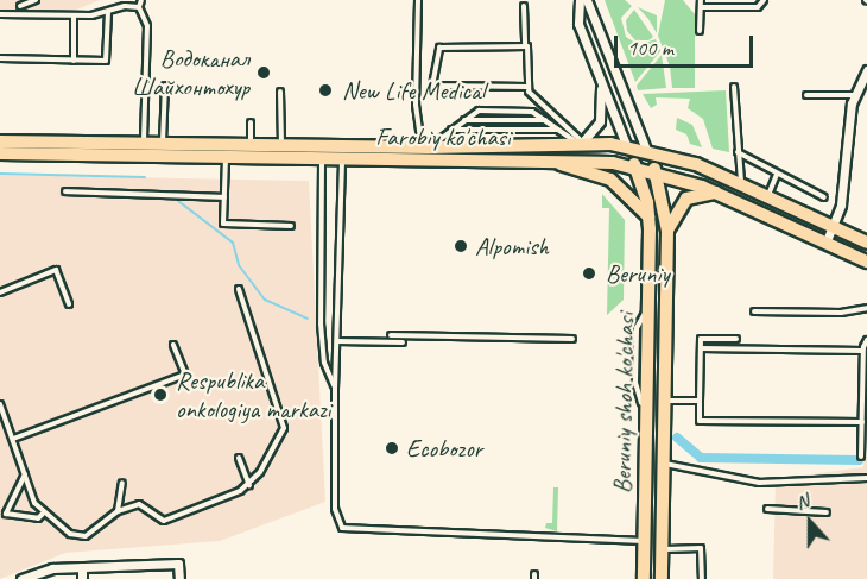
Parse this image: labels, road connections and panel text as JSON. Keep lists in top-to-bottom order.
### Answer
{
  "streets": {
    "main road": ["Farobiy ko'chasi", "Beruniy shoh ko'chasi"]
  },
  "crossings": [
    ["Farobiy ko'chasi", "Beruniy shoh ko'chasi"]
  ],
  "places": [
    "Водоканал Шайхонтохур",
    "New Life Medical",
    "Alpomish",
    "Beruniy",
    "Respublika onkologiya markazi",
    "Ecobozor"
  ],
  "scale_bar": "100 m",
  "north": "top"
}
